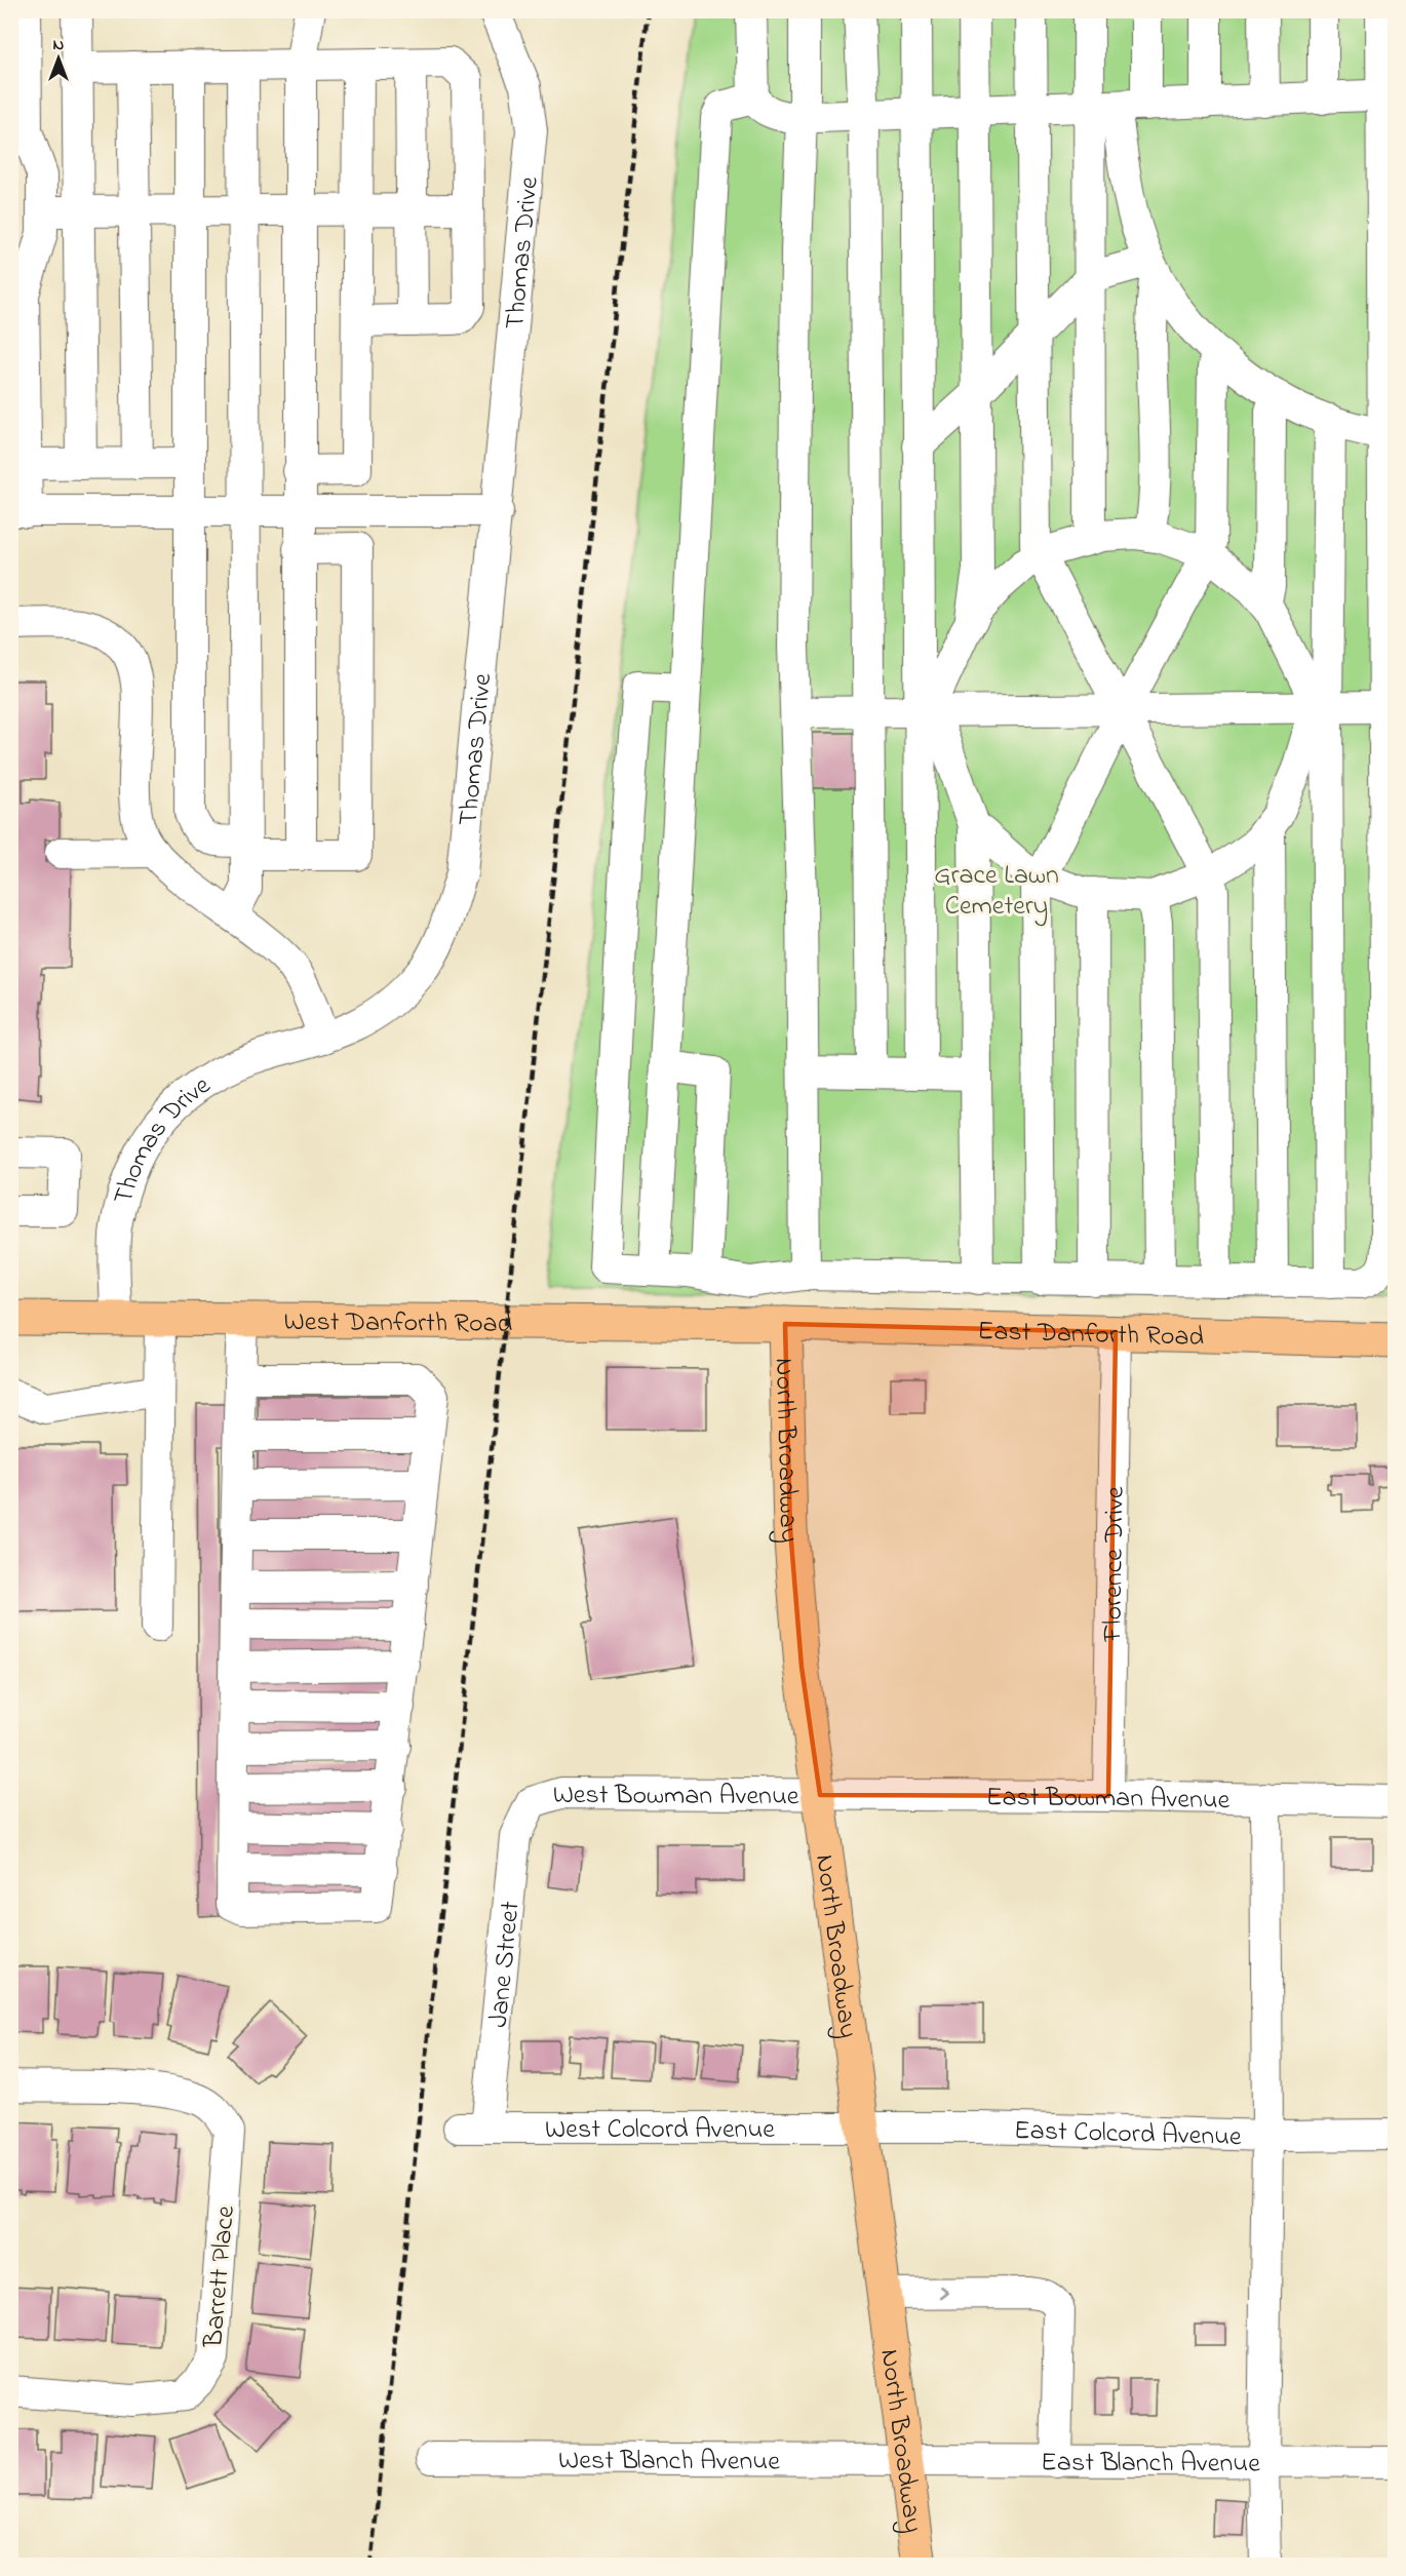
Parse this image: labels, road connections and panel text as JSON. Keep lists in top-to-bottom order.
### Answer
{
  "streets": {
    "main road": ["West Danforth Road", "East Danforth Road", "North Broadway"],
    "street": [
      "Thomas Drive",
      "Florence Drive",
      "East Bowman Avenue",
      "West Bowman Avenue",
      "Jane Street",
      "West Colcord Avenue",
      "East Colcord Avenue",
      "Barrett Place",
      "West Blanch Avenue",
      "East Blanch Avenue"
    ]
  },
  "crossings": [
    ["Thomas Drive", "West Danforth Road"],
    ["West Danforth Road", "East Danforth Road"],
    ["West Danforth Road", "North Broadway"],
    ["East Danforth Road", "North Broadway"],
    ["East Danforth Road", "Florence Drive"],
    ["North Broadway", "East Bowman Avenue"],
    ["North Broadway", "West Bowman Avenue"],
    ["North Broadway", "West Colcord Avenue"],
    ["North Broadway", "East Colcord Avenue"],
    ["North Broadway", "West Blanch Avenue"],
    ["North Broadway", "East Blanch Avenue"],
    ["Florence Drive", "East Bowman Avenue"],
    ["East Bowman Avenue", "West Bowman Avenue"],
    ["West Bowman Avenue", "Jane Street"],
    ["Jane Street", "West Colcord Avenue"],
    ["West Colcord Avenue", "East Colcord Avenue"],
    ["West Blanch Avenue", "East Blanch Avenue"]
  ],
  "parks": ["Grace Lawn Cemetery"],
  "north": "top"
}
